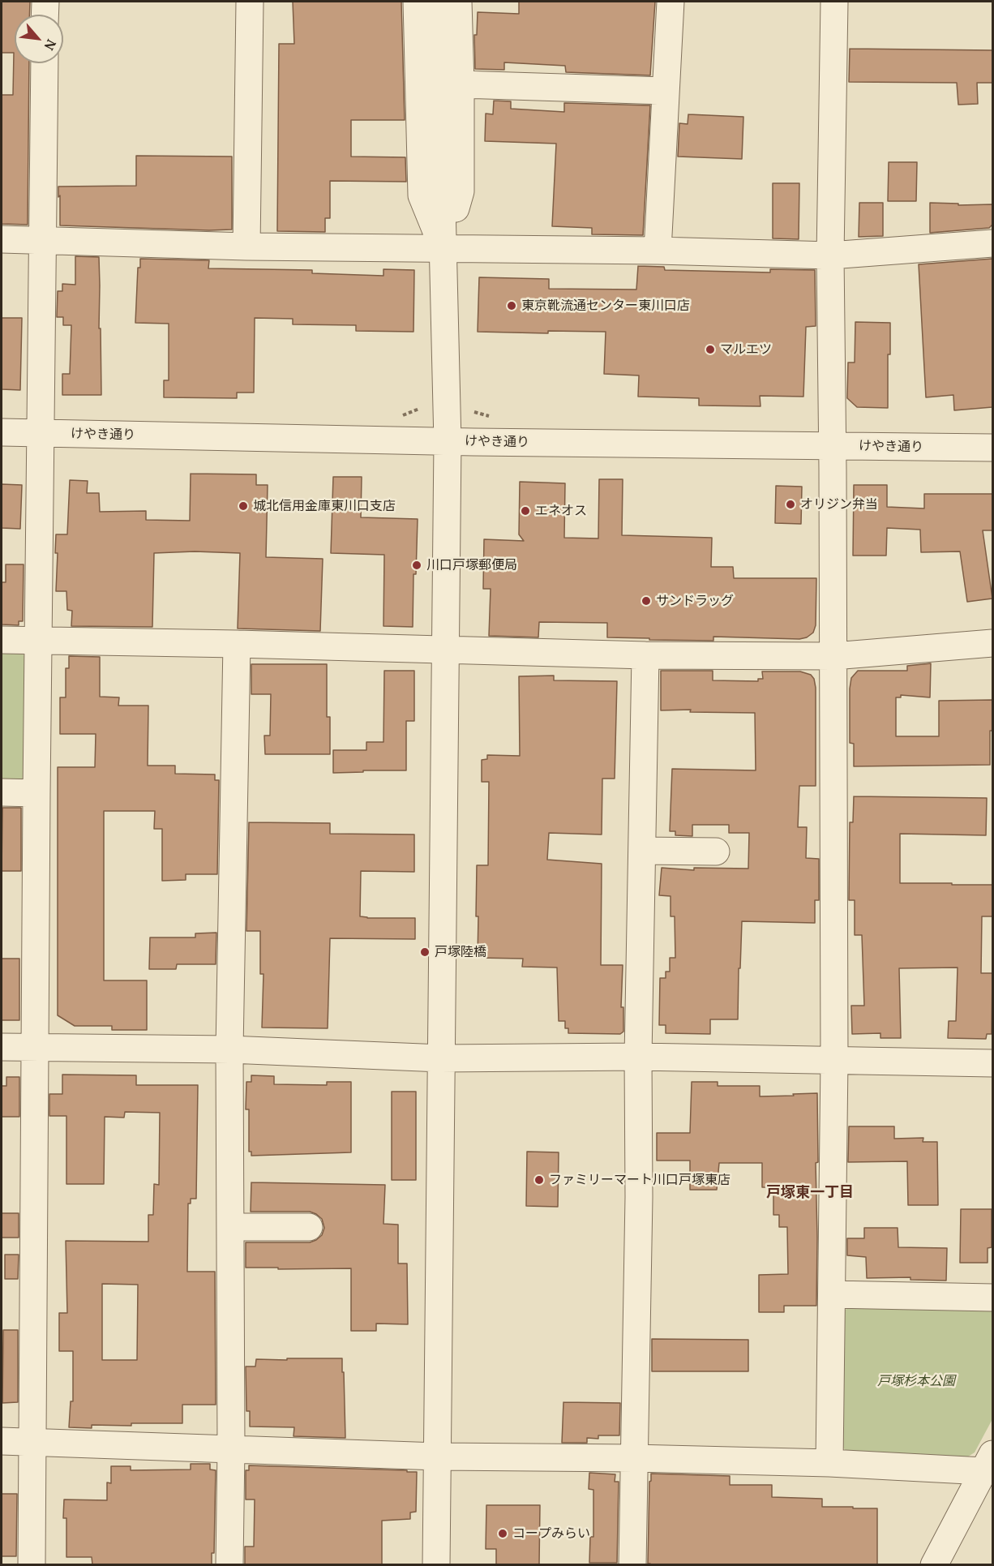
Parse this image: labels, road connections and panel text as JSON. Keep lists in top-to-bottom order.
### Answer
{
  "streets": {
    "street": ["けやき通り"]
  },
  "districts": ["戸塚東一丁目"],
  "parks": ["戸塚杉本公園"],
  "places": [
    "東京靴流通センター東川口店",
    "マルエツ",
    "オリジン弁当",
    "城北信用金庫東川口支店",
    "エネオス",
    "川口戸塚郵便局",
    "サンドラッグ",
    "戸塚陸橋",
    "ファミリーマート川口戸塚東店",
    "コープみらい"
  ],
  "north": "bottom right"
}
